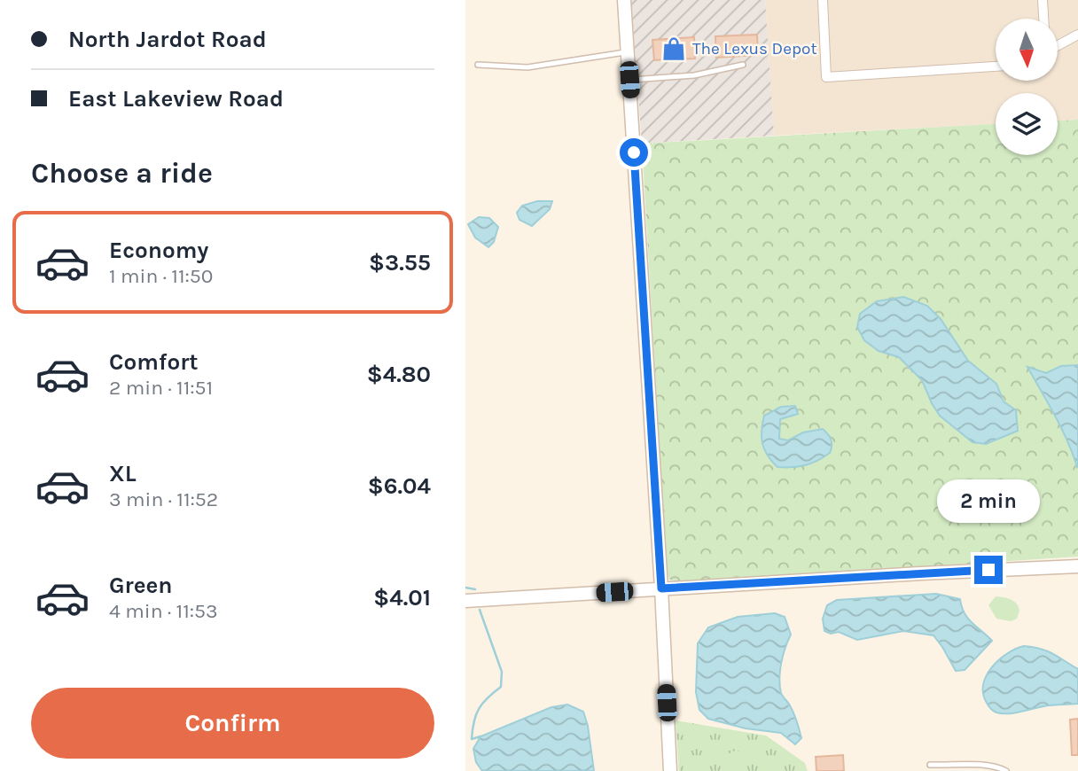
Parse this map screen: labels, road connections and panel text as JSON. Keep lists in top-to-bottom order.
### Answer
{
  "places": {
    "shop": ["The Lexus Depot"]
  },
  "north": "bottom",
  "page": {
    "banner": ["North Jardot Road", "East Lakeview Road"],
    "heading": "Choose a ride",
    "list": [
      {
        "name": "Economy",
        "note": "1 min · 11:50",
        "value": "$3.55"
      },
      {
        "name": "Comfort",
        "note": "2 min · 11:51",
        "value": "$4.80"
      },
      {
        "name": "XL",
        "note": "3 min · 11:52",
        "value": "$6.04"
      },
      {
        "name": "Green",
        "note": "4 min · 11:53",
        "value": "$4.01"
      }
    ],
    "bubble": "2 min",
    "buttons": "Confirm"
  }
}
